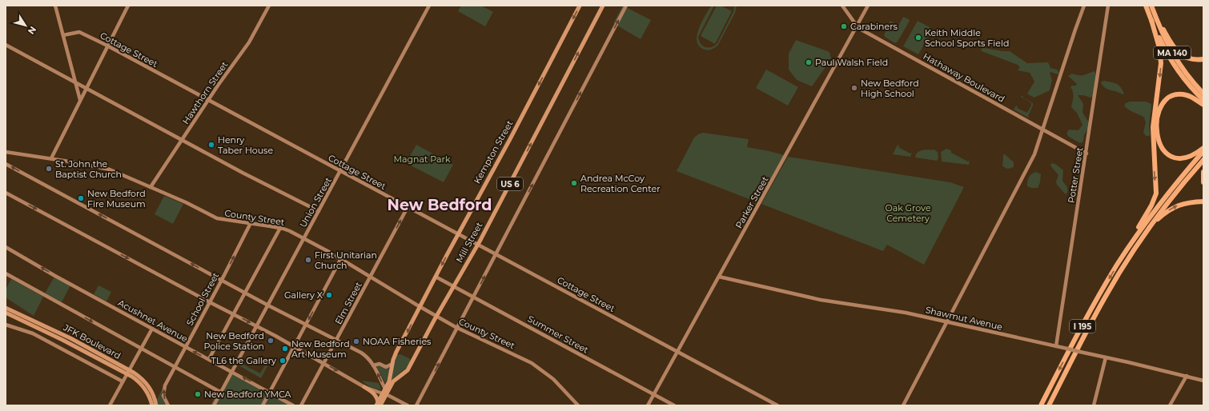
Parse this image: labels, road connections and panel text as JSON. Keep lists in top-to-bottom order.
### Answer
{
  "streets": {
    "highway": ["MA 140", "I 195"],
    "main road": [
      "Cottage Street",
      "Hathaway Boulevard",
      "Hawthorn Street",
      "Kempton Street",
      "Potter Street",
      "US 6",
      "Union Street",
      "Parker Street",
      "County Street",
      "Mill Street",
      "School Street",
      "Elm Street",
      "Shawmut Avenue",
      "Acushnet Avenue",
      "Summer Street",
      "JFK Boulevard"
    ]
  },
  "crossings": [
    ["Cottage Street", "Hawthorn Street"],
    ["Cottage Street", "Kempton Street"],
    ["Cottage Street", "Union Street"],
    ["Cottage Street", "Parker Street"],
    ["Cottage Street", "Mill Street"],
    ["Cottage Street", "Elm Street"],
    ["Hathaway Boulevard", "Potter Street"],
    ["Hathaway Boulevard", "Parker Street"],
    ["Hawthorn Street", "County Street"],
    ["Kempton Street", "US 6"],
    ["Kempton Street", "County Street"],
    ["Kempton Street", "Mill Street"],
    ["Kempton Street", "Summer Street"],
    ["Potter Street", "Shawmut Avenue"],
    ["US 6", "Mill Street"],
    ["Union Street", "County Street"],
    ["Union Street", "Acushnet Avenue"],
    ["Parker Street", "Shawmut Avenue"],
    ["Parker Street", "Summer Street"],
    ["County Street", "Mill Street"],
    ["County Street", "School Street"],
    ["County Street", "Elm Street"],
    ["Mill Street", "Summer Street"],
    ["School Street", "Acushnet Avenue"]
  ],
  "one_way": ["Kempton Street"],
  "districts": ["New Bedford"],
  "parks": ["Magnat Park", "Oak Grove Cemetery"],
  "places": [
    "Carabiners",
    "Keith Middle School Sports Field",
    "Paul Walsh Field",
    "New Bedford High School",
    "Henry Taber House",
    "St. John the Baptist Church",
    "Andrea McCoy Recreation Center",
    "New Bedford Fire Museum",
    "First Unitarian Church",
    "Gallery X",
    "New Bedford Police Station",
    "NOAA Fisheries",
    "New Bedford Art Museum",
    "TL6 the Gallery",
    "New Bedford YMCA"
  ],
  "north": "bottom right"
}
